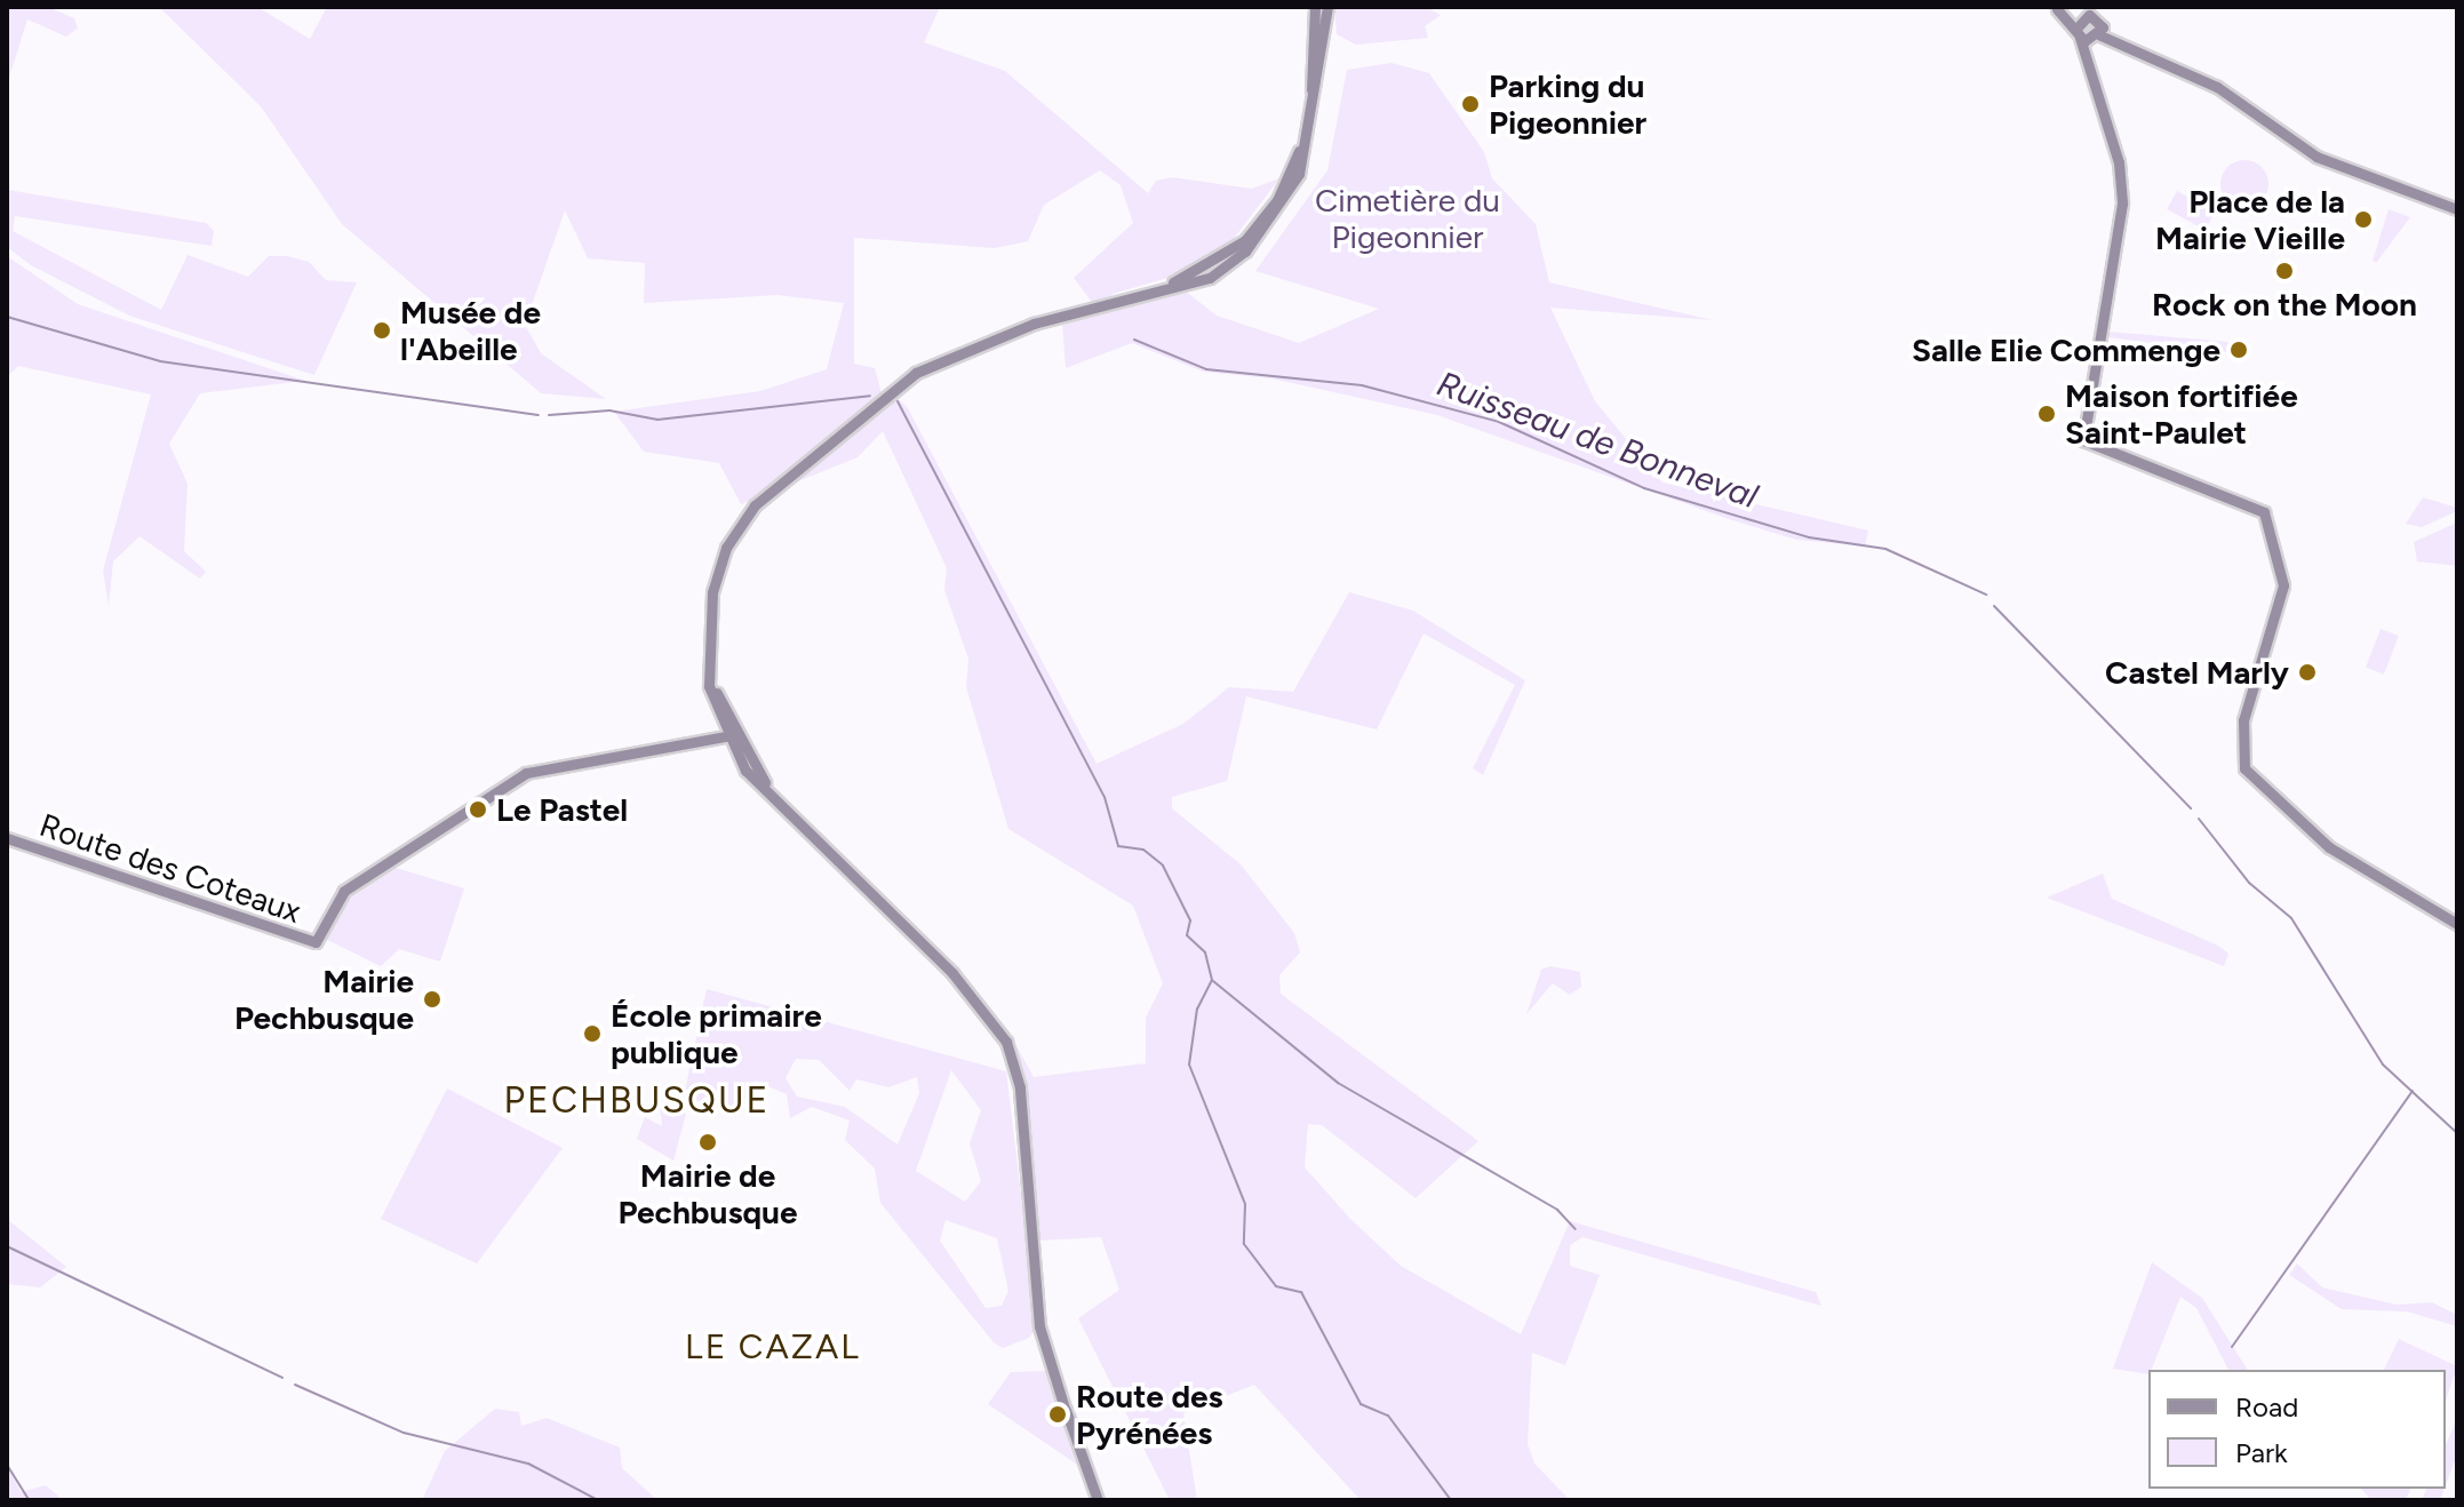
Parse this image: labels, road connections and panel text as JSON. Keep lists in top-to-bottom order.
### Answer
{
  "streets": {
    "street": ["Route des Coteaux"]
  },
  "districts": ["PECHBUSQUE", "LE CAZAL"],
  "water": ["Ruisseau de Bonneval"],
  "parks": ["Cimetière du Pigeonnier"],
  "places": [
    "Parking du Pigeonnier",
    "Place de la Mairie Vieille",
    "Rock on the Moon",
    "Musée de l'Abeille",
    "Salle Elie Commenge",
    "Maison fortifiée Saint-Paulet",
    "Castel Marly",
    "Le Pastel",
    "Mairie Pechbusque",
    "École primaire publique",
    "Mairie de Pechbusque",
    "Route des Pyrénées"
  ],
  "legend": ["Road", "Park"]
}
